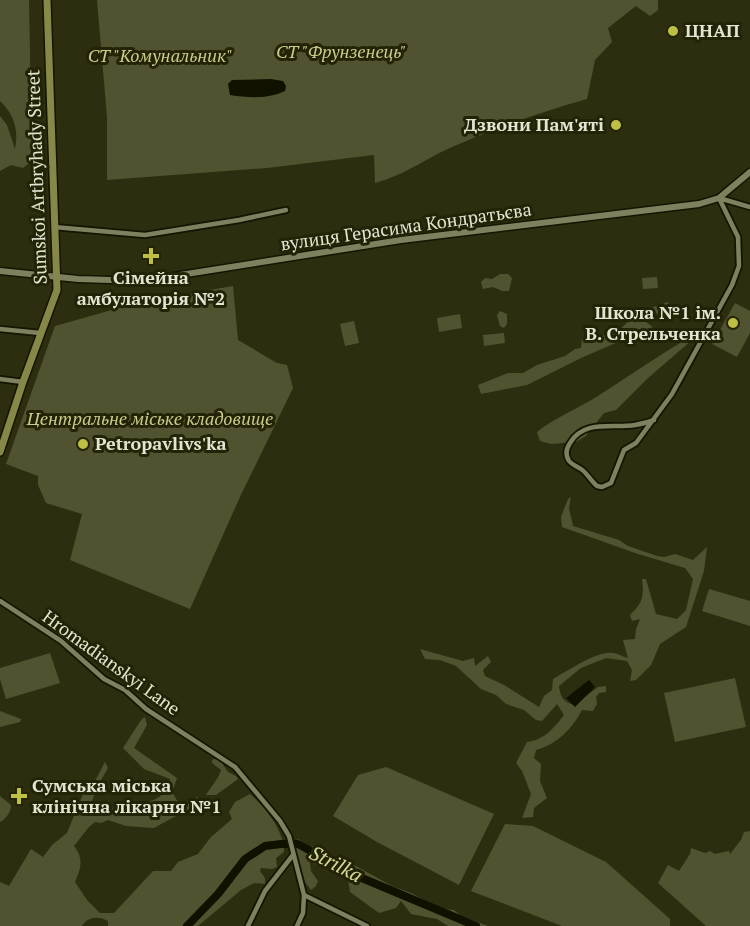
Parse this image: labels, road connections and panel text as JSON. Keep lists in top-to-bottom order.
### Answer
{
  "streets": {
    "main road": ["Sumskoi Artbryhady Street", "вулиця Герасима Кондратьєва"],
    "street": ["Hromadianskyi Lane"]
  },
  "crossings": [
    ["Sumskoi Artbryhady Street", "вулиця Герасима Кондратьєва"]
  ],
  "water": ["Strilka"],
  "parks": ["СТ \"Фрунзенець\"", "СТ \"Комунальник\"", "Центральне міське кладовище"],
  "places": {
    "other": [
      "ЦНАП",
      "Дзвони Пам'яті",
      "Школа №1 ім. В. Стрельченка",
      "Petropavlivs'ka"
    ],
    "health": ["Сімейна амбулаторія №2", "Сумська міська клінічна лікарня №1"]
  }
}
